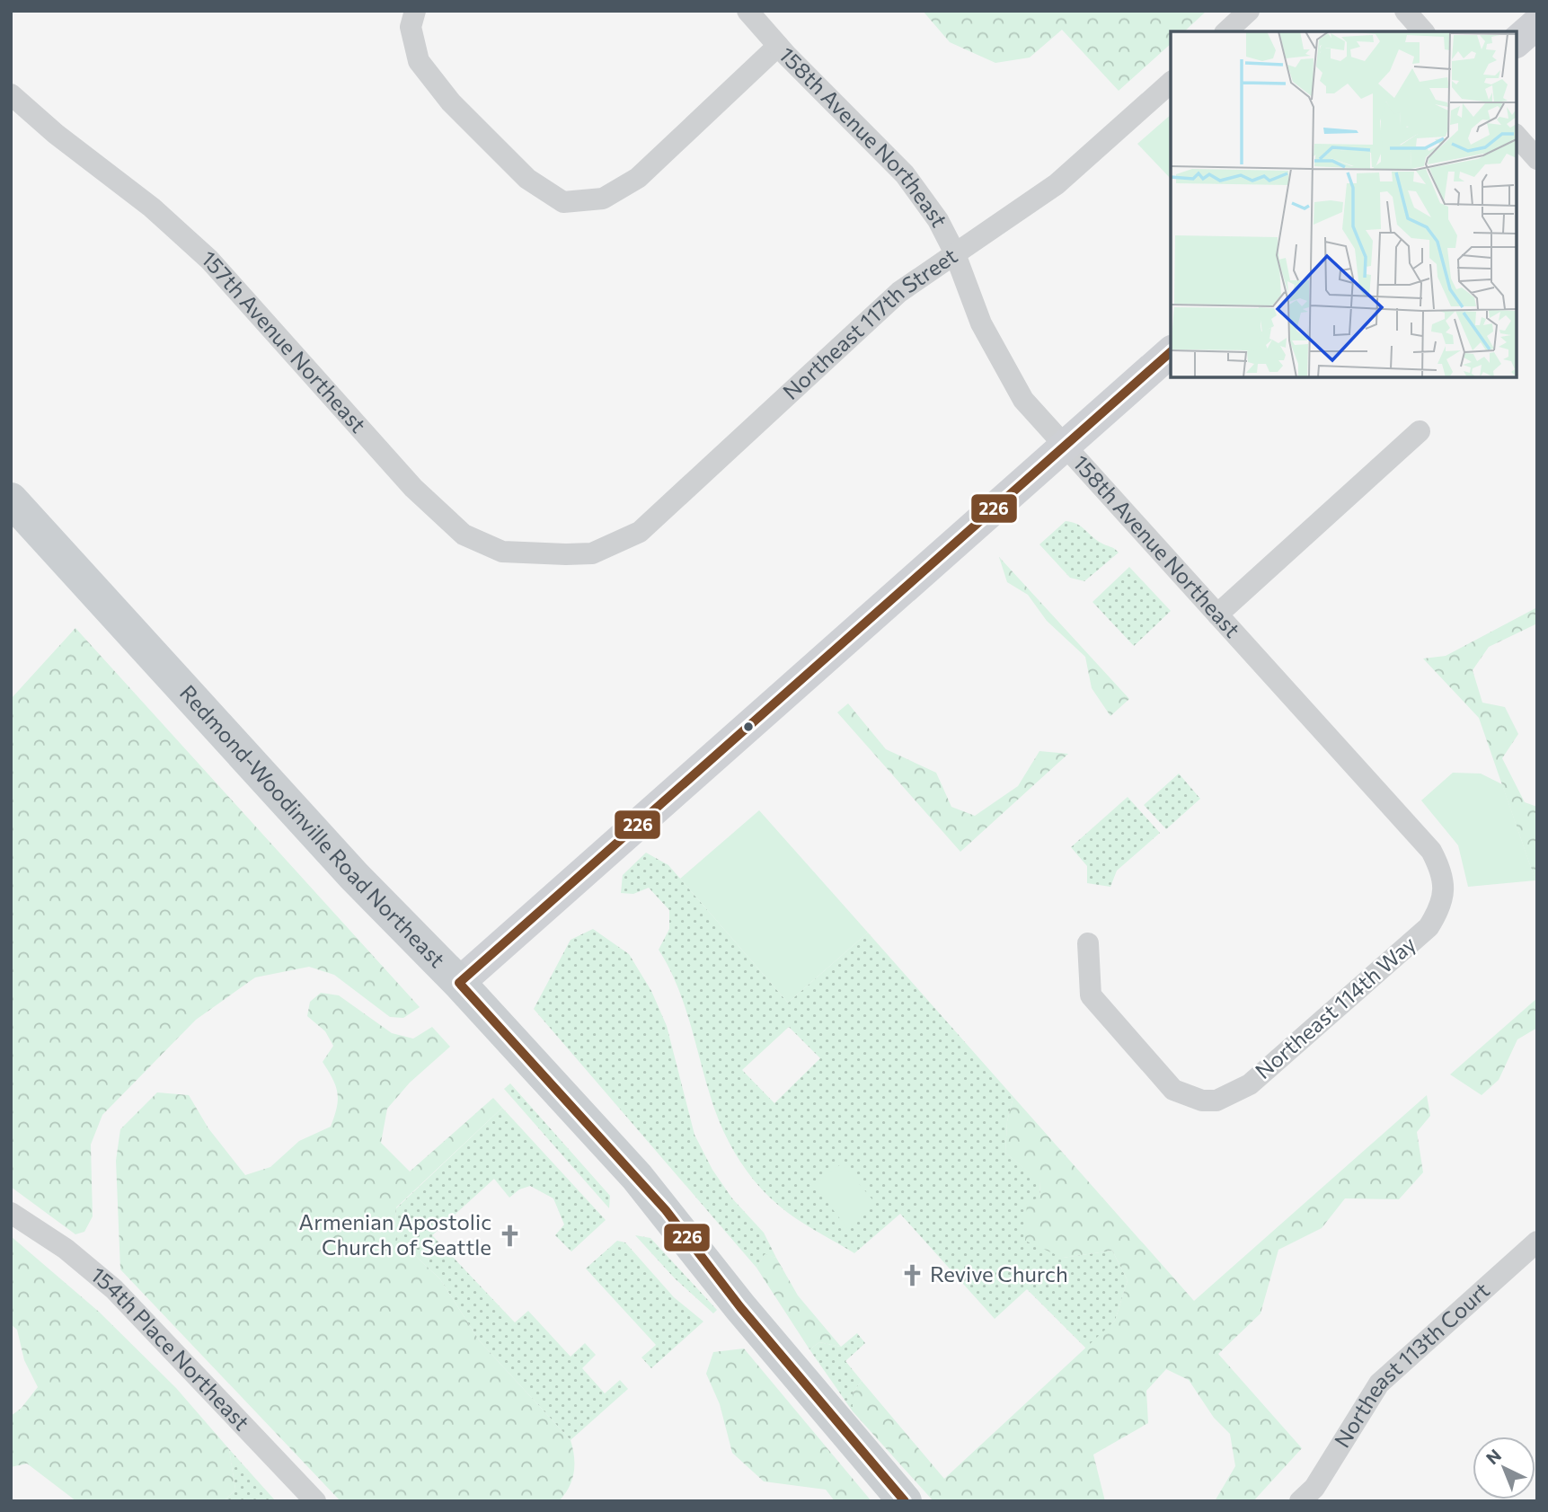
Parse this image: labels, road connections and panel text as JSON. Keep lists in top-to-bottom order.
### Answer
{
  "streets": {
    "main road": ["Redmond-Woodinville Road Northeast"],
    "street": [
      "158th Avenue Northeast",
      "Northeast 117th Street",
      "157th Avenue Northeast",
      "Northeast 114th Way",
      "154th Place Northeast",
      "Northeast 113th Court"
    ]
  },
  "crossings": [
    ["158th Avenue Northeast", "Northeast 117th Street"],
    ["158th Avenue Northeast", "Northeast 114th Way"],
    ["Northeast 117th Street", "157th Avenue Northeast"]
  ],
  "places": {
    "church": ["Armenian Apostolic Church of Seattle", "Revive Church"]
  },
  "lines": ["transit line 226"],
  "north": "top left"
}
